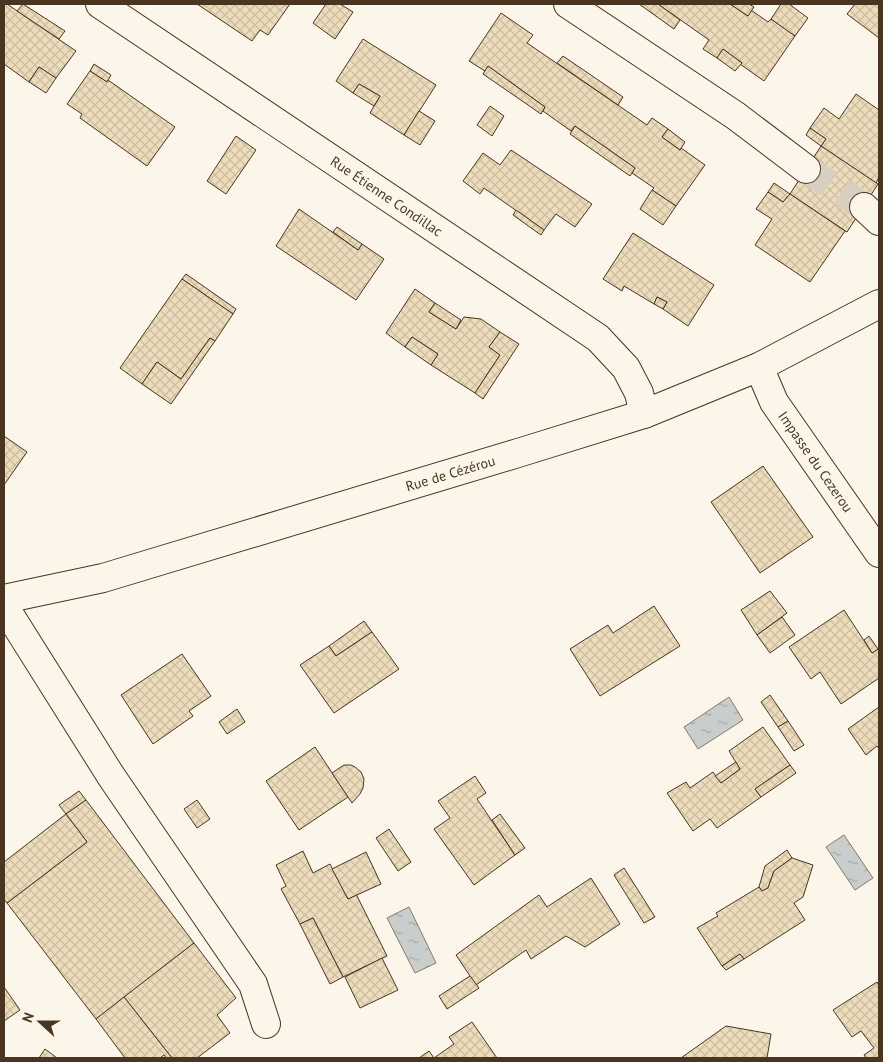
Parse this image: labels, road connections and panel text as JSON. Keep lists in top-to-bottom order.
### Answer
{
  "streets": {
    "street": ["Rue Étienne Condillac", "Impasse du Cezerou", "Rue de Cézérou"]
  },
  "crossings": [
    ["Rue Étienne Condillac", "Rue de Cézérou"],
    ["Impasse du Cezerou", "Rue de Cézérou"]
  ],
  "north": "left"
}
